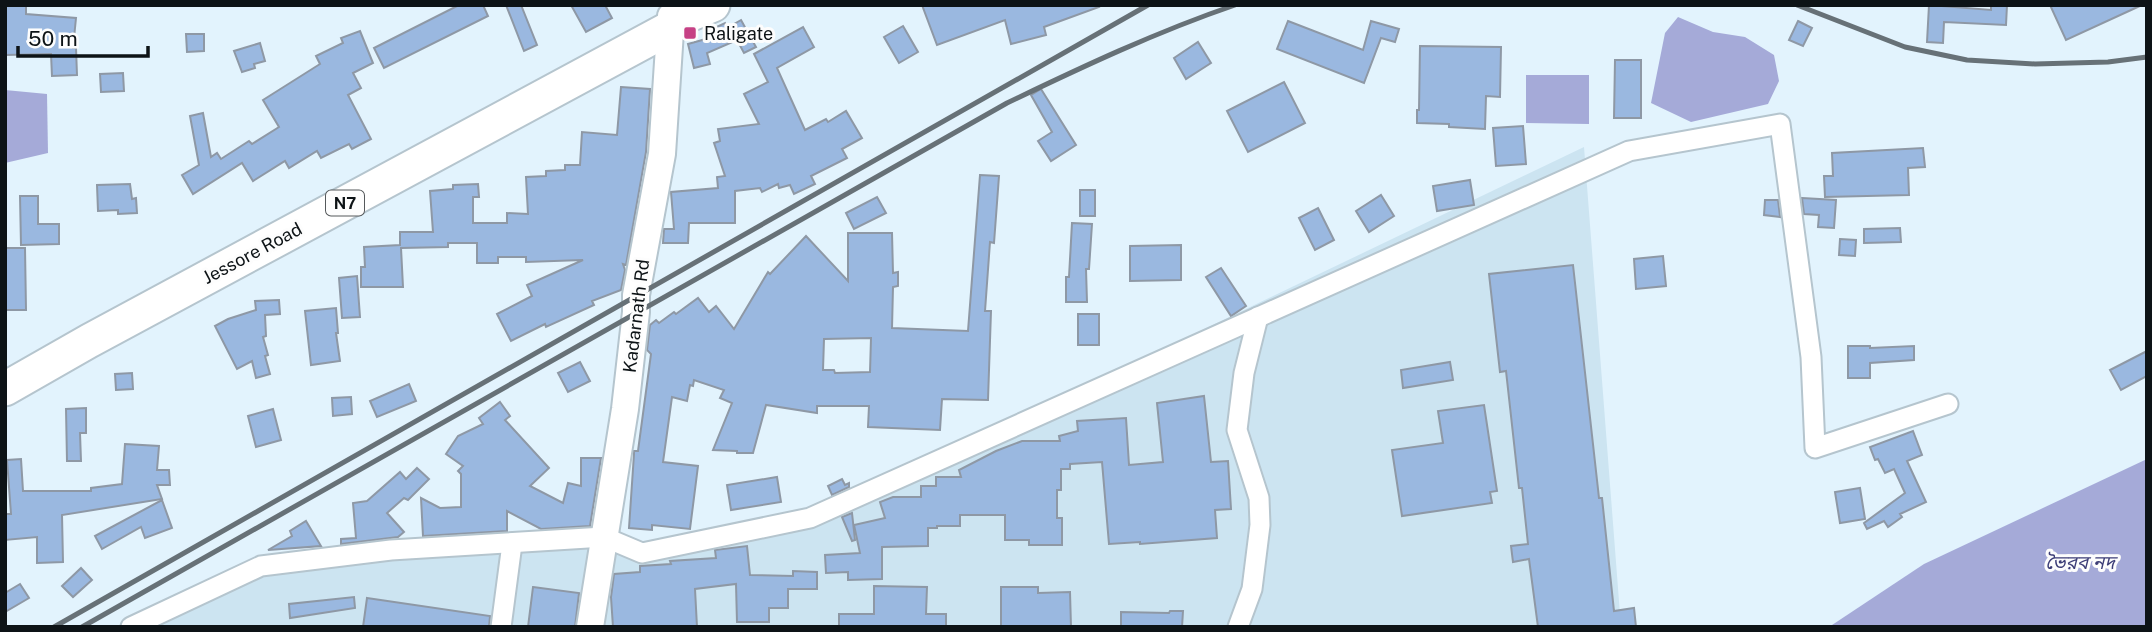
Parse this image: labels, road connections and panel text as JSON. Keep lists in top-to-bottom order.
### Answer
{
  "streets": {
    "highway": ["N7", "Jessore Road"],
    "main road": ["Kadarnath Rd"]
  },
  "crossings": [
    ["Jessore Road", "Kadarnath Rd"]
  ],
  "water": ["ভৈরব নদ"],
  "places": {
    "transit": ["Raligate"]
  },
  "scale_bar": "50 m"
}
